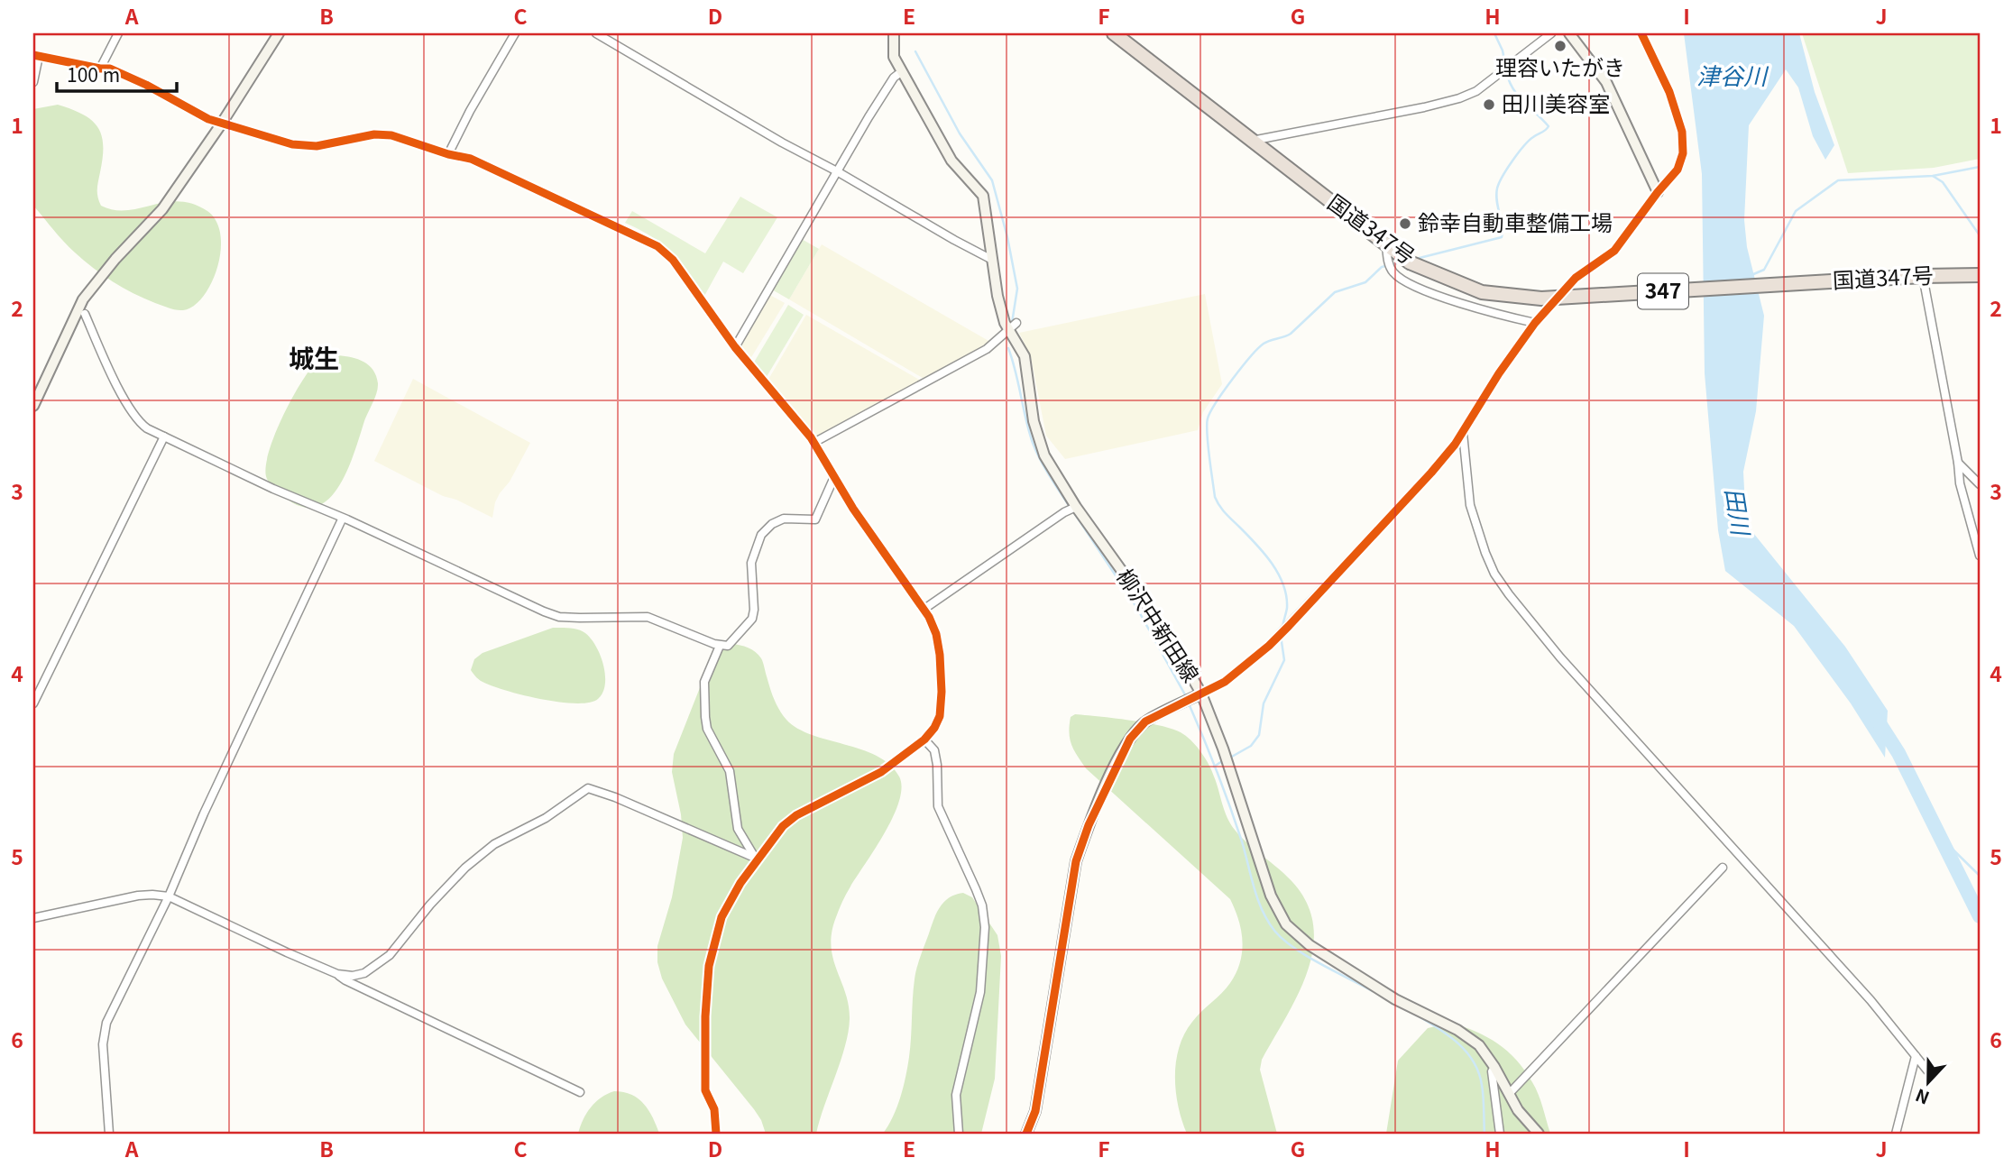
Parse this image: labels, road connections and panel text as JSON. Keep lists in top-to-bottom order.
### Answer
{
  "streets": {
    "highway": ["国道347号", "347"],
    "main road": ["柳沢中新田線"]
  },
  "districts": ["城生"],
  "water": ["津谷川", "田川"],
  "places": ["理容いたがき", "田川美容室", "鈴幸自動車整備工場"],
  "scale_bar": "100 m",
  "north": "bottom",
  "grid": {
    "columns": [
      "A",
      "B",
      "C",
      "D",
      "E",
      "F",
      "G",
      "H",
      "I",
      "J"
    ],
    "rows": [
      "1",
      "2",
      "3",
      "4",
      "5",
      "6"
    ]
  }
}
